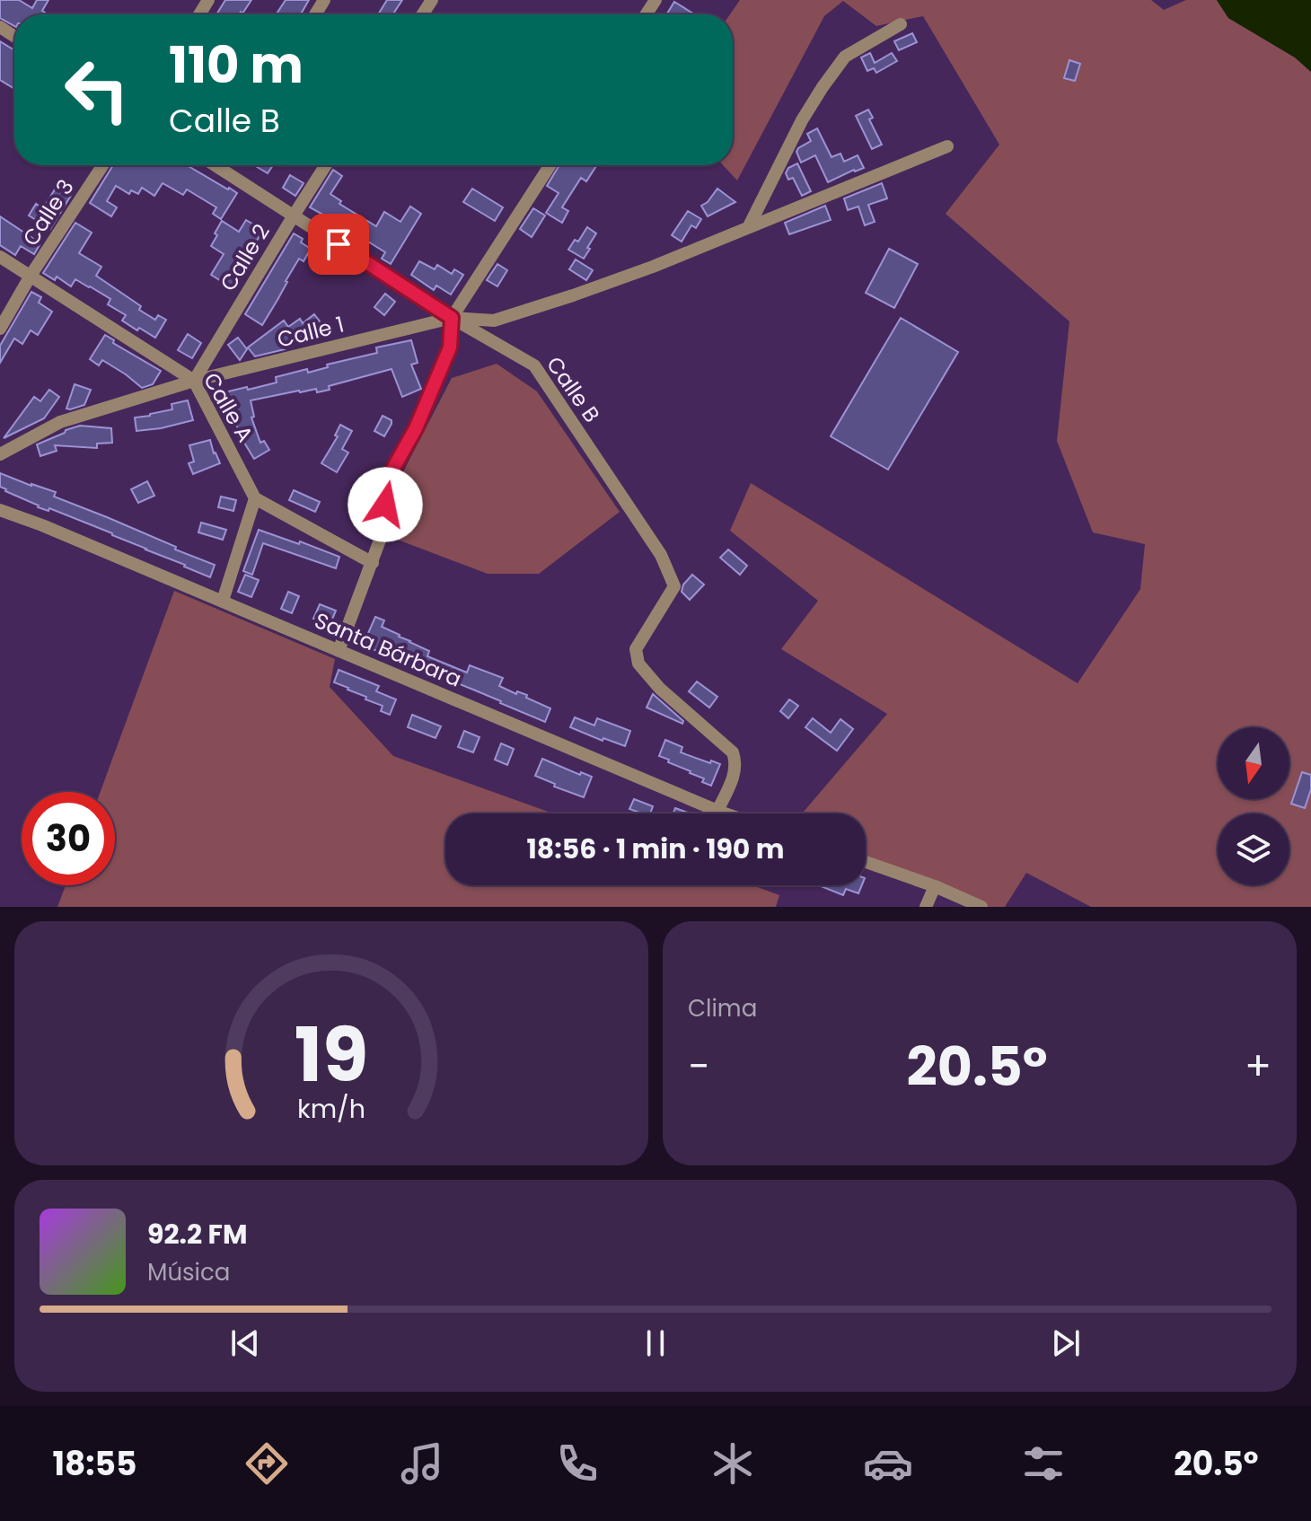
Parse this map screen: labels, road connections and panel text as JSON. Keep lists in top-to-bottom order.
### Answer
{
  "streets": {
    "street": [
      "Calle 3",
      "Calle 2",
      "Calle 1",
      "Calle B",
      "Calle A",
      "Santa Bárbara"
    ]
  },
  "crossings": [
    ["Calle 3", "Calle A"],
    ["Calle 2", "Calle 1"],
    ["Calle 2", "Calle B"],
    ["Calle 2", "Calle A"],
    ["Calle 1", "Calle B"],
    ["Calle 1", "Calle A"],
    ["Calle B", "Santa Bárbara"]
  ],
  "north": "bottom",
  "page": {
    "turn": ["110 m", "Calle B"],
    "limit": "30",
    "trip": "18:56 · 1 min · 190 m",
    "tile": "Clima",
    "heat": ["−", "20.5°", "+"],
    "song": ["92.2 FM", "Música"],
    "tabs": ["18:55", "20.5°"],
    "gauge": ["19", "km/h"]
  }
}
